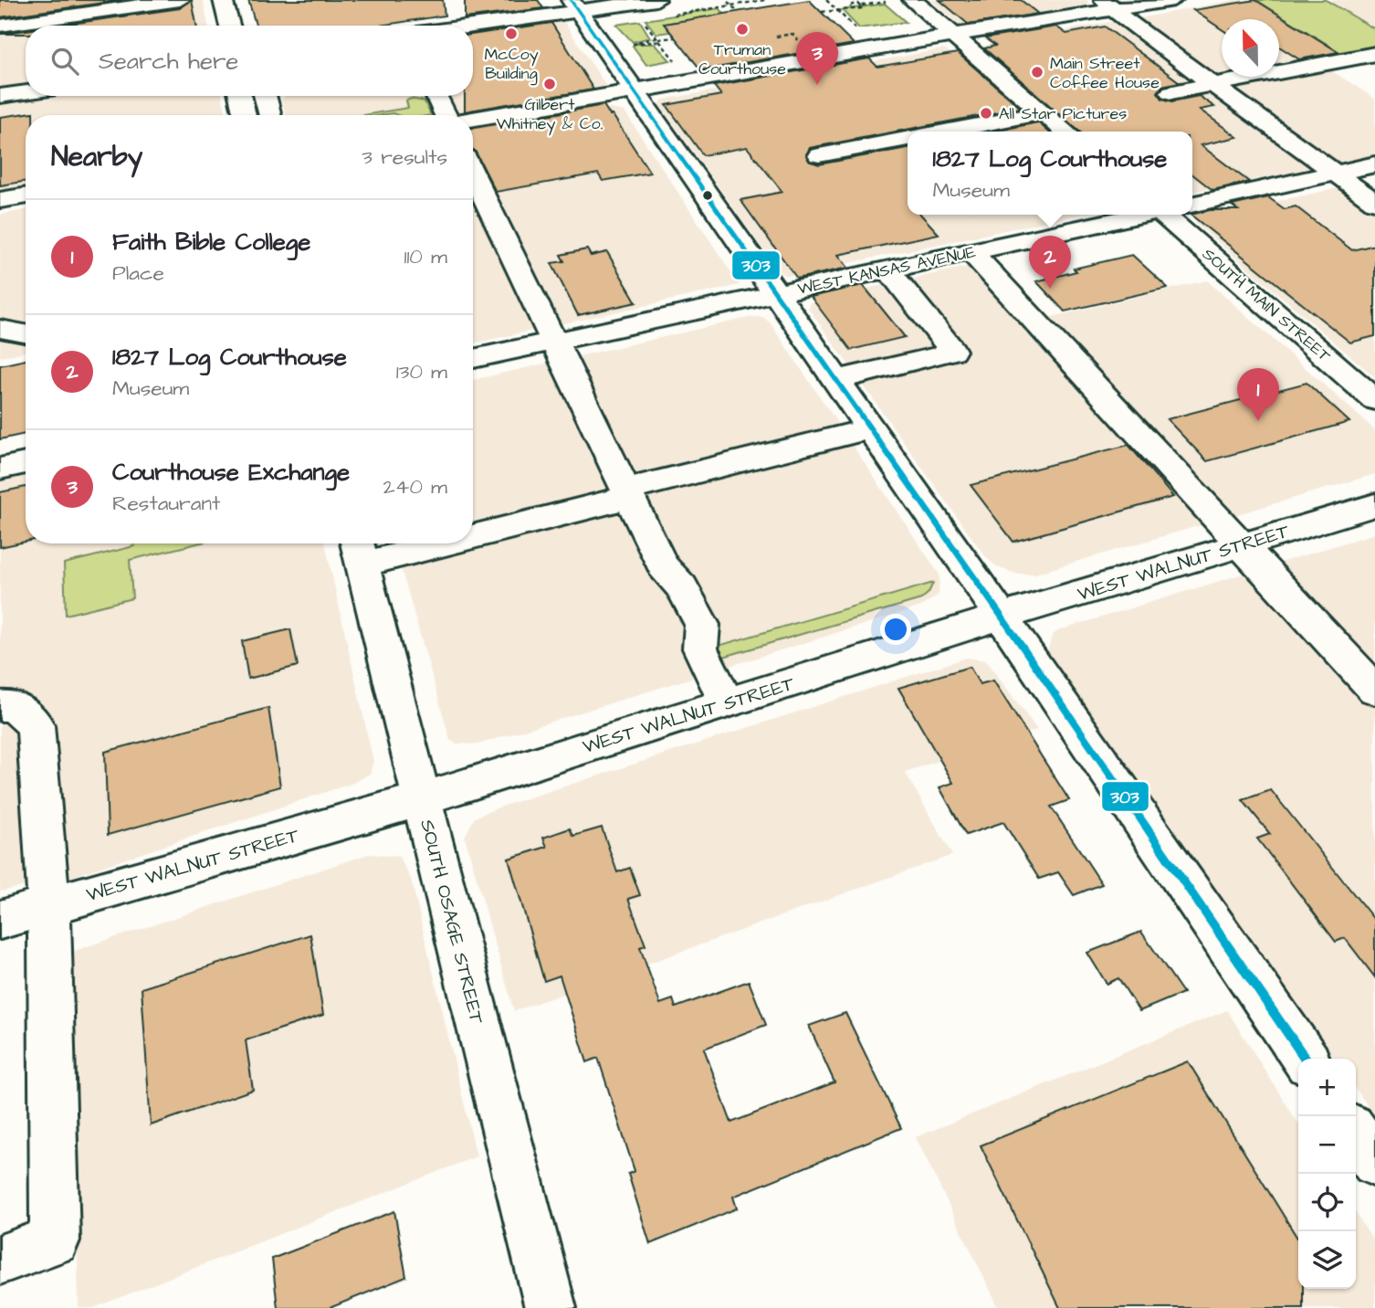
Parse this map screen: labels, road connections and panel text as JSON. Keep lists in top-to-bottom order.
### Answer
{
  "streets": {
    "street": [
      "WEST KANSAS AVENUE",
      "SOUTH MAIN STREET",
      "WEST WALNUT STREET",
      "SOUTH OSAGE STREET"
    ]
  },
  "crossings": [
    ["WEST WALNUT STREET", "SOUTH OSAGE STREET"]
  ],
  "places": [
    "Truman Courthouse",
    "McCoy Building",
    "Main Street Coffee House",
    "Gilbert Whitney & Co.",
    "All Star Pictures"
  ],
  "lines": ["transit line 303"],
  "north": "top",
  "page": {
    "search": "Search here",
    "pins": ["3", "2", "1"],
    "heading": ["Nearby", "3 results"],
    "popup": ["1827 Log Courthouse", "Museum"],
    "list": [
      {
        "mark": "1",
        "name": "Faith Bible College",
        "note": "Place",
        "value": "110 m"
      },
      {
        "mark": "2",
        "name": "1827 Log Courthouse",
        "note": "Museum",
        "value": "130 m"
      },
      {
        "mark": "3",
        "name": "Courthouse Exchange",
        "note": "Restaurant",
        "value": "240 m"
      }
    ],
    "map_buttons": ["+", "−"]
  }
}
